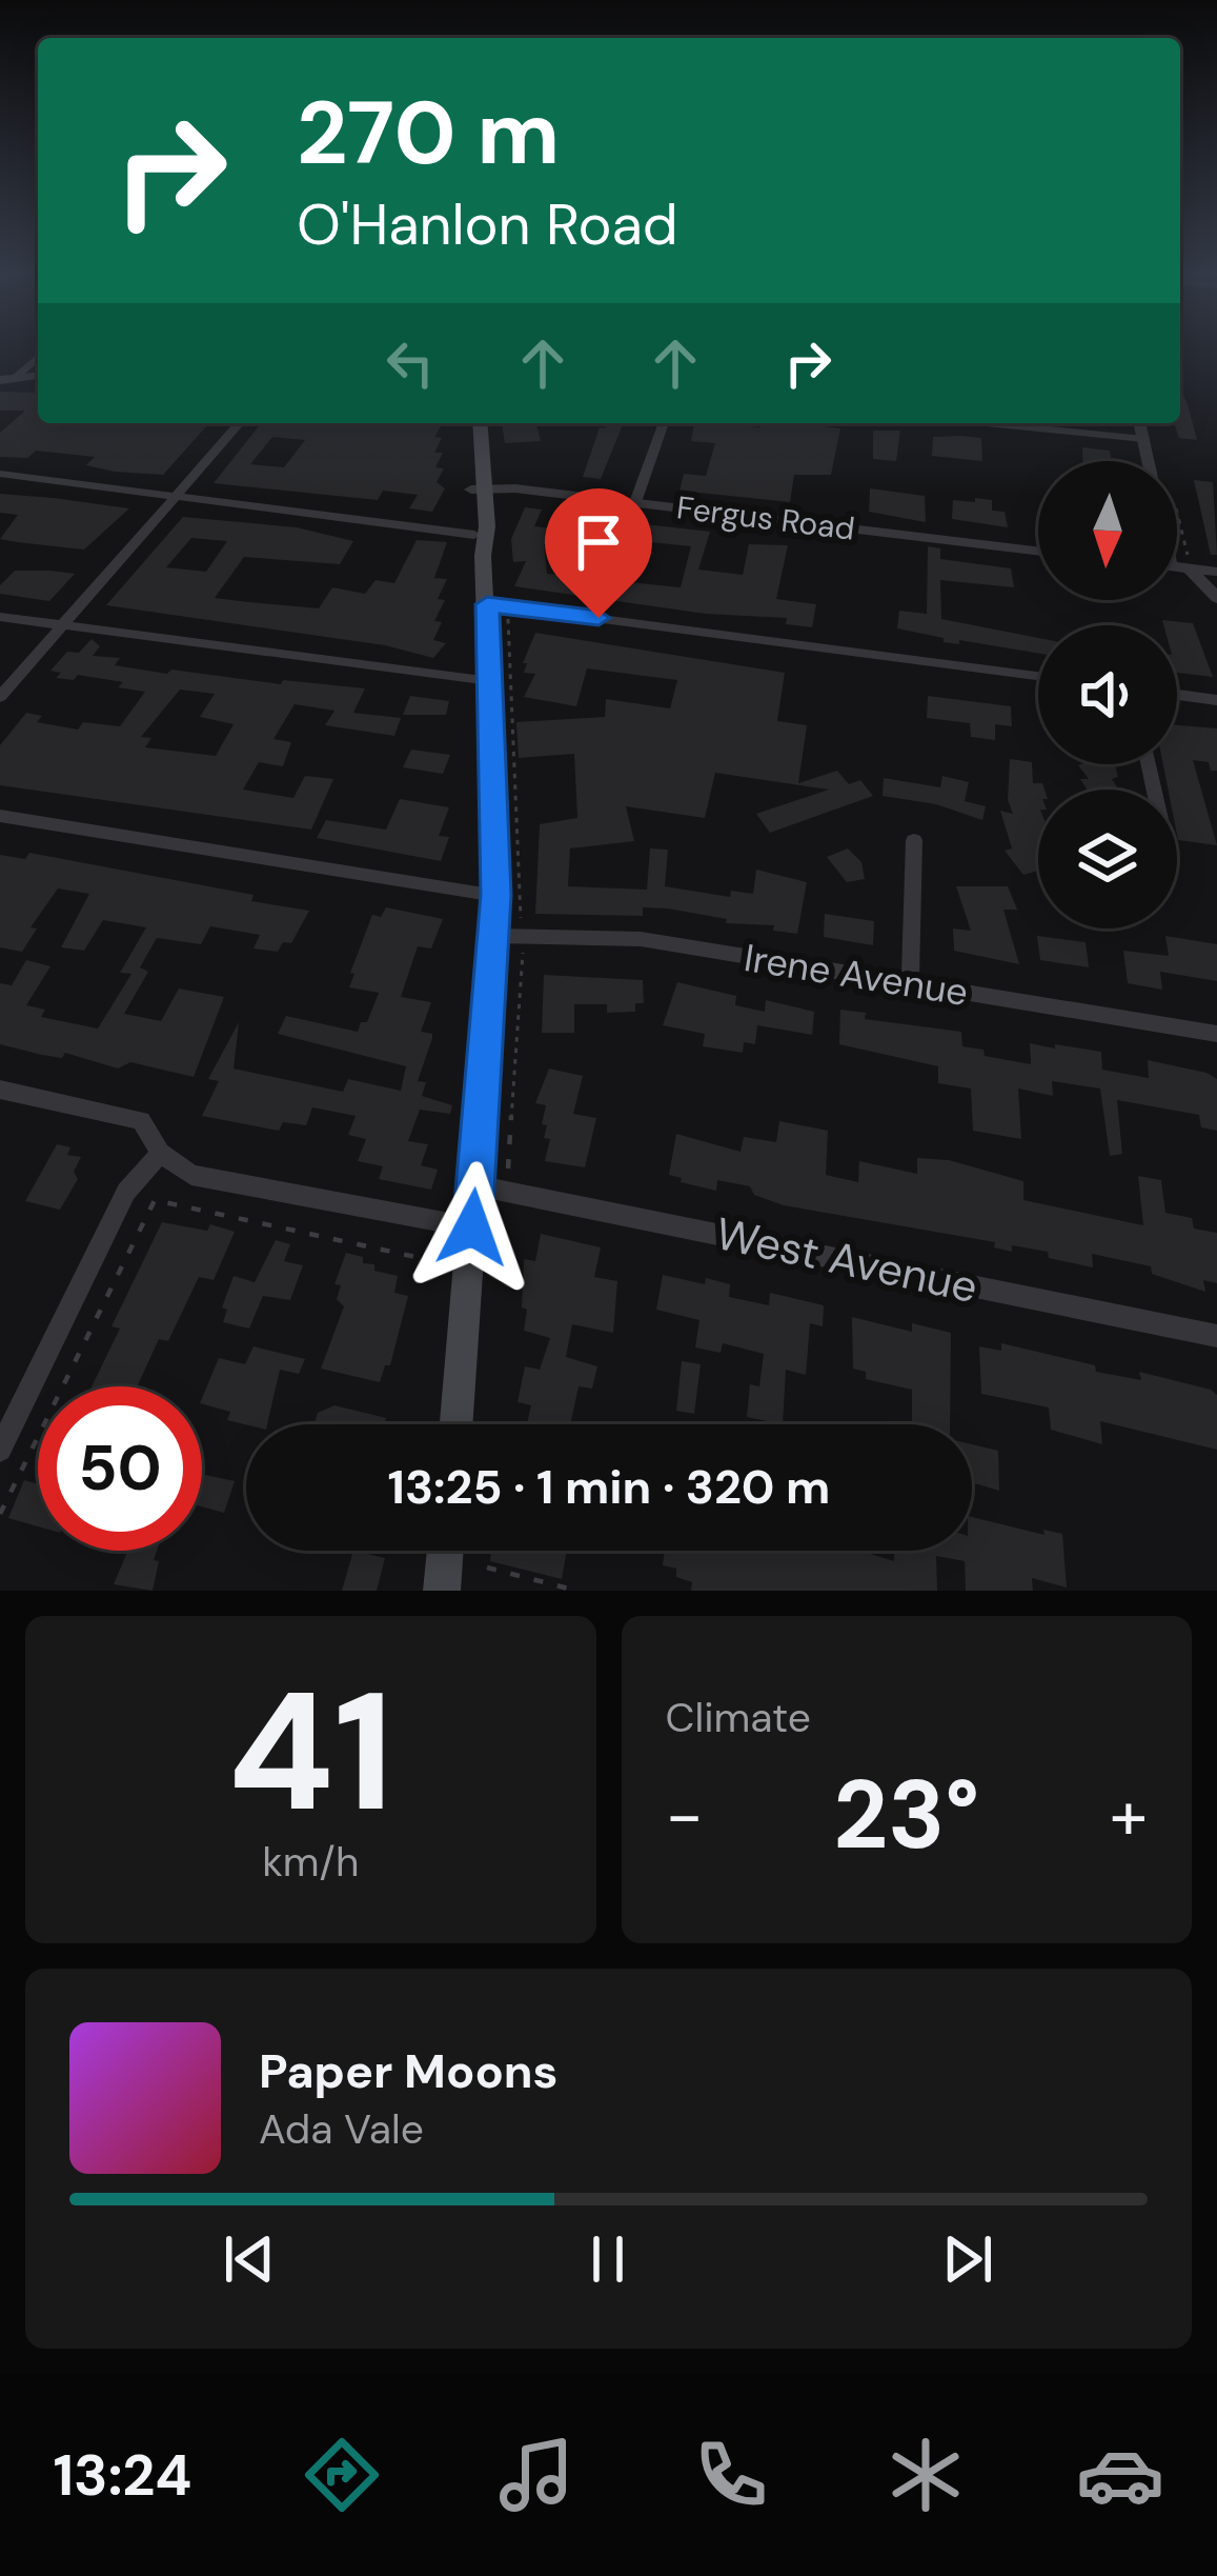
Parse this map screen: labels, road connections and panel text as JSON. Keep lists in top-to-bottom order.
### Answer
{
  "streets": {
    "street": ["Fergus Road", "Irene Avenue", "West Avenue"]
  },
  "north": "bottom",
  "page": {
    "turn": ["270 m", "O'Hanlon Road"],
    "limit": "50",
    "trip": "13:25 · 1 min · 320 m",
    "tile": [
      ["41", "km/h"],
      "Climate"
    ],
    "heat": ["−", "23°", "+"],
    "song": ["Paper Moons", "Ada Vale"],
    "tabs": "13:24"
  }
}
